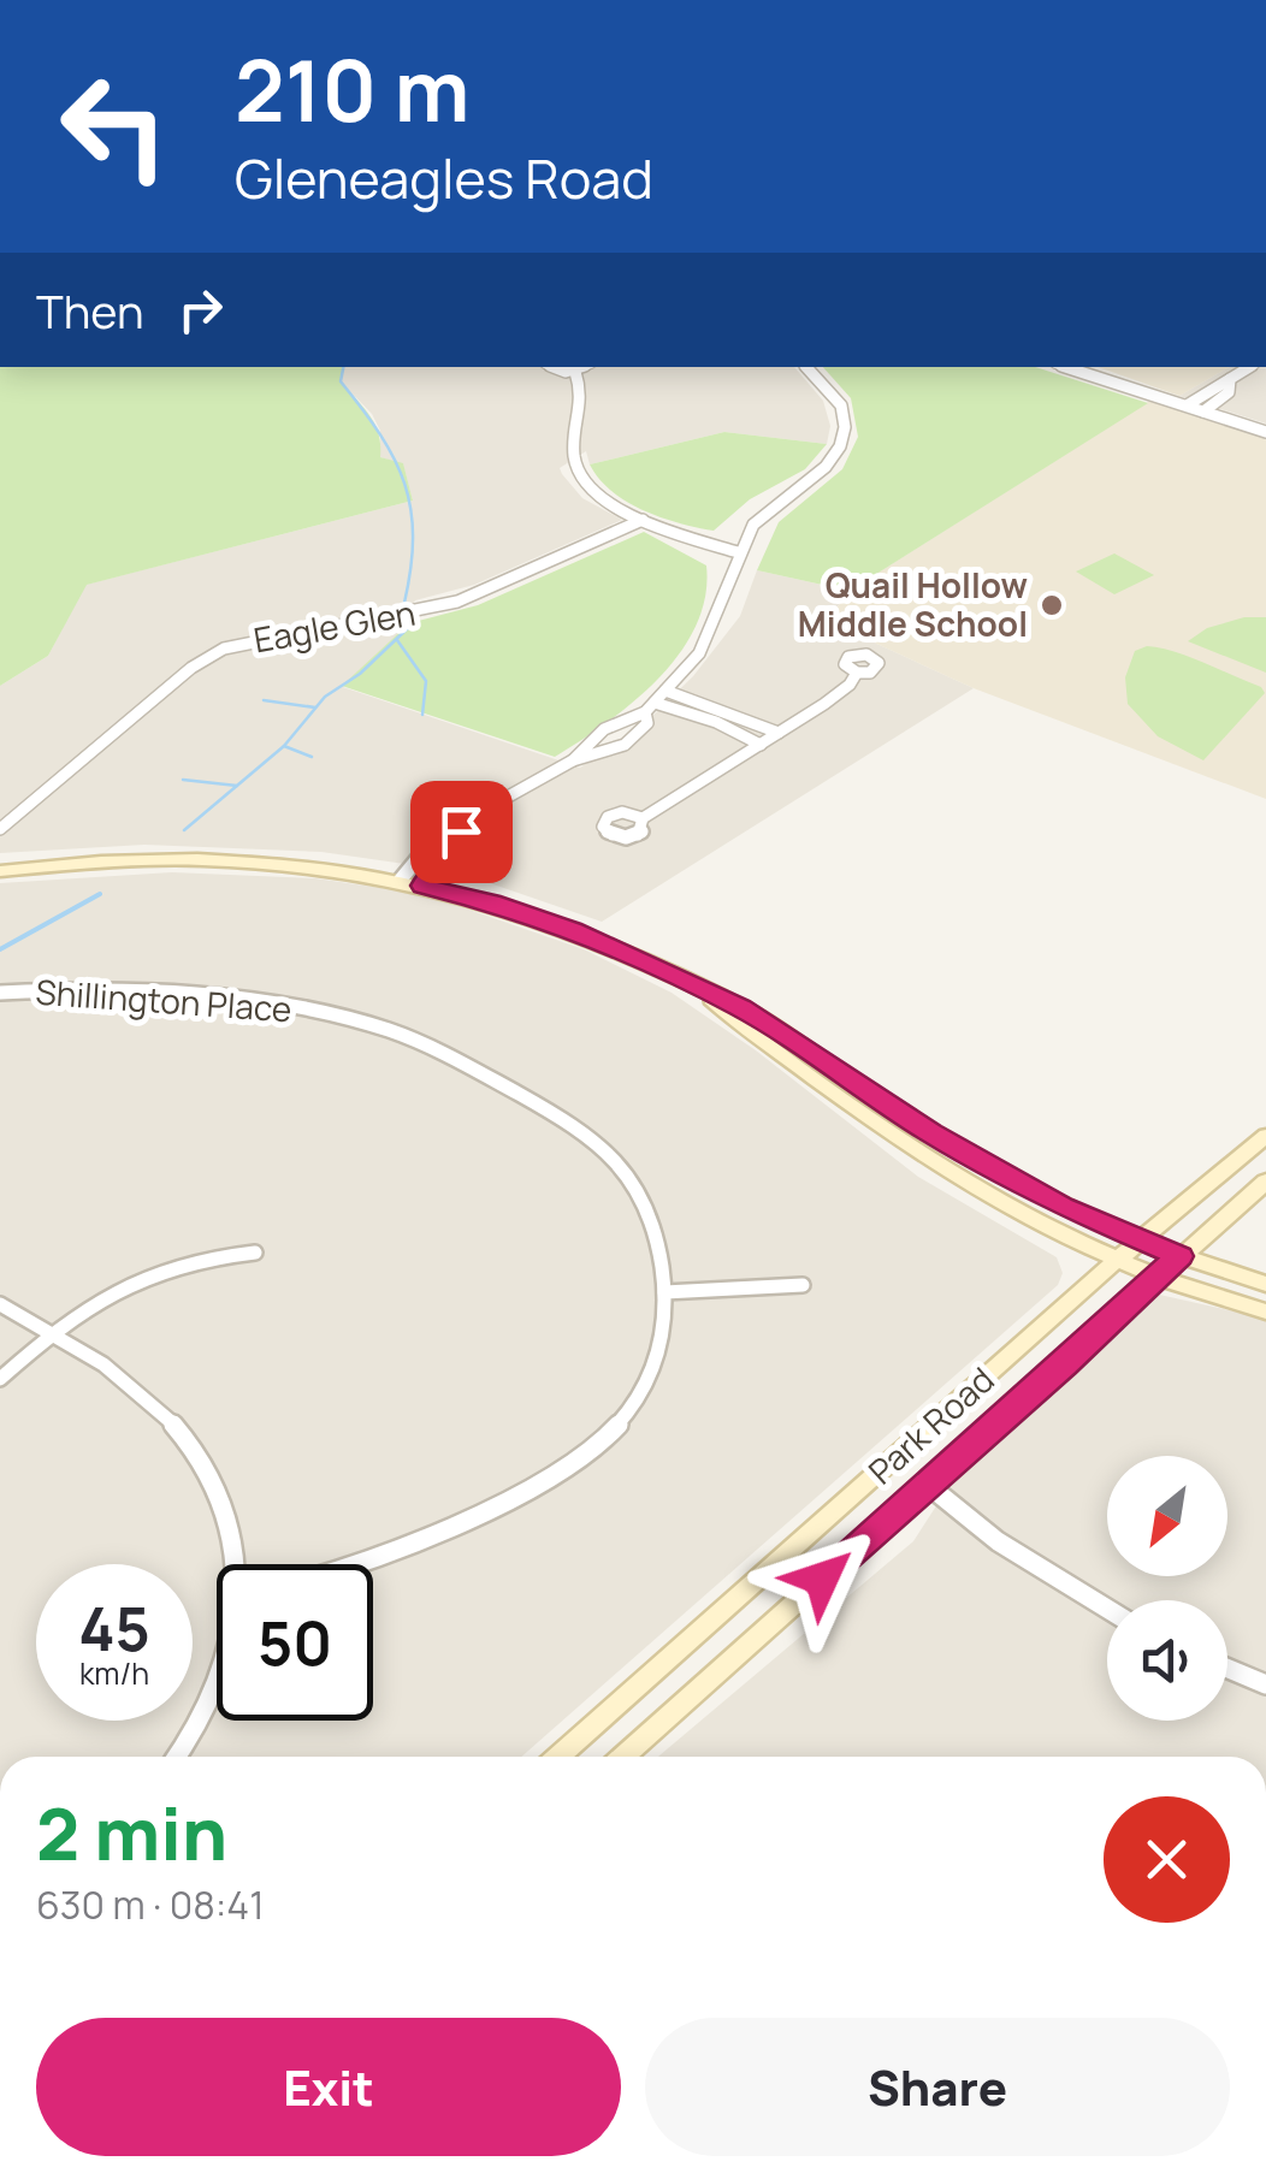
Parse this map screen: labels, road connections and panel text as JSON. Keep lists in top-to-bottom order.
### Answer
{
  "streets": {
    "main road": ["Park Road"],
    "street": ["Eagle Glen", "Shillington Place"]
  },
  "places": ["Quail Hollow Middle School"],
  "north": "bottom left",
  "page": {
    "turn": ["210 m", "Gleneagles Road"],
    "then": "Then",
    "speed": "45 km/h",
    "limit": "50",
    "heading": ["2 min", "630 m · 08:41"],
    "buttons": ["Exit", "Share"]
  }
}
